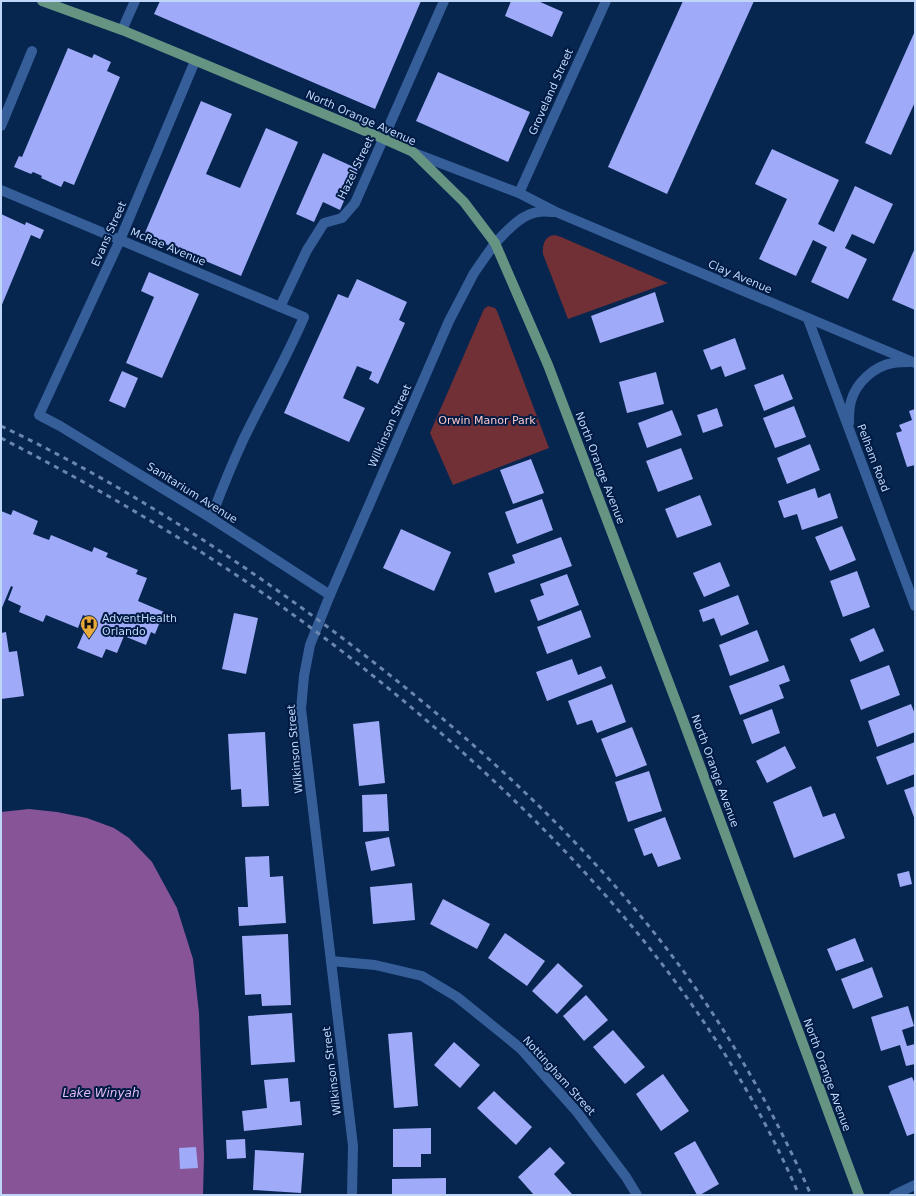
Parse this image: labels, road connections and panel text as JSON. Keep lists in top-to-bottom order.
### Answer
{
  "streets": {
    "main road": ["North Orange Avenue"],
    "street": [
      "Groveland Street",
      "Hazel Street",
      "Evans Street",
      "McRae Avenue",
      "Clay Avenue",
      "Wilkinson Street",
      "Pelham Road",
      "Sanitarium Avenue",
      "Nottingham Street"
    ]
  },
  "crossings": [
    ["Groveland Street", "Clay Avenue"],
    ["North Orange Avenue", "Hazel Street"],
    ["North Orange Avenue", "Evans Street"],
    ["North Orange Avenue", "Clay Avenue"],
    ["North Orange Avenue", "Wilkinson Street"],
    ["Hazel Street", "McRae Avenue"],
    ["Evans Street", "McRae Avenue"],
    ["Evans Street", "Sanitarium Avenue"],
    ["McRae Avenue", "Sanitarium Avenue"],
    ["Clay Avenue", "Wilkinson Street"],
    ["Clay Avenue", "Pelham Road"],
    ["Wilkinson Street", "Sanitarium Avenue"],
    ["Wilkinson Street", "Nottingham Street"]
  ],
  "water": ["Lake Winyah"],
  "parks": ["Orwin Manor Park"],
  "places": {
    "hospital": ["AdventHealth Orlando"]
  }
}
